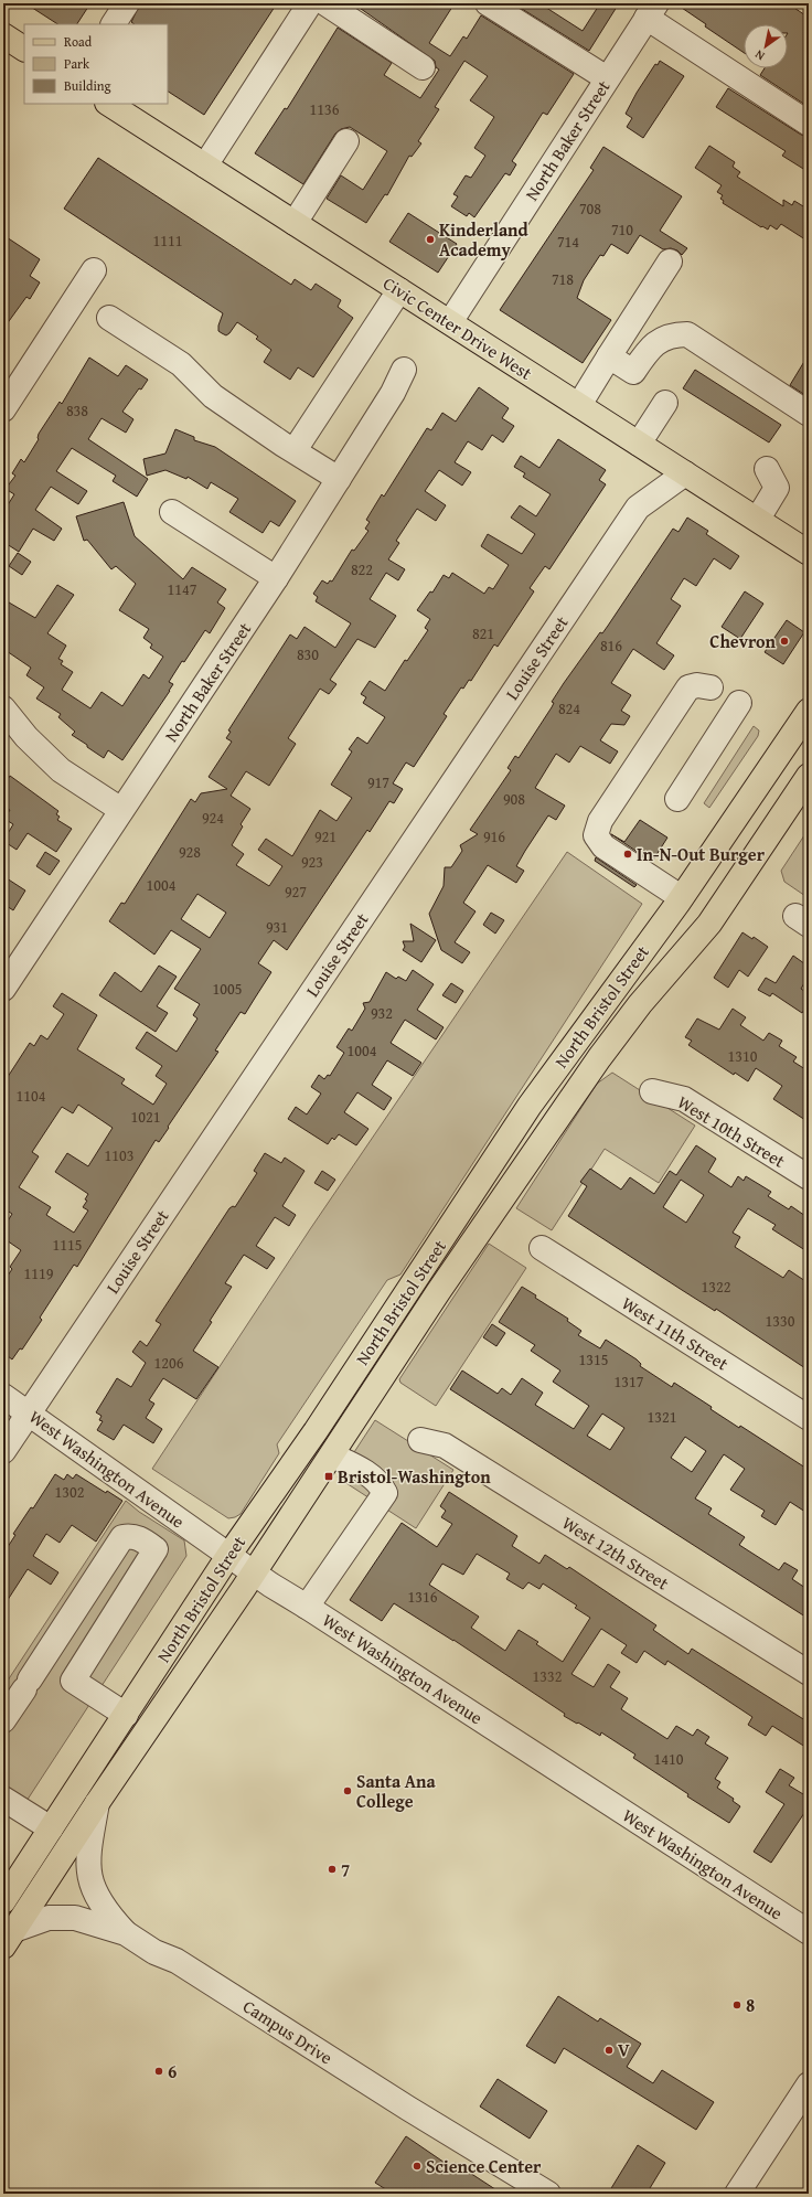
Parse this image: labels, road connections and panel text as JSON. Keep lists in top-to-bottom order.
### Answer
{
  "streets": {
    "main road": ["Civic Center Drive West", "North Bristol Street"],
    "street": [
      "North Baker Street",
      "Louise Street",
      "West 10th Street",
      "West 11th Street",
      "West Washington Avenue",
      "West 12th Street",
      "Campus Drive"
    ]
  },
  "crossings": [
    ["North Baker Street", "Civic Center Drive West"],
    ["Civic Center Drive West", "Louise Street"],
    ["Louise Street", "West Washington Avenue"],
    ["North Bristol Street", "West Washington Avenue"],
    ["North Bristol Street", "Campus Drive"]
  ],
  "places": {
    "other": [
      "Kinderland Academy",
      "Chevron",
      "In-N-Out Burger",
      "Santa Ana College",
      "7",
      "8",
      "V",
      "6",
      "Science Center"
    ],
    "transit": ["Bristol-Washington"]
  },
  "house_numbers": [
    "1136",
    "708",
    "710",
    "1111",
    "714",
    "718",
    "838",
    "822",
    "1147",
    "821",
    "816",
    "830",
    "824",
    "917",
    "908",
    "924",
    "921",
    "916",
    "928",
    "923",
    "1004",
    "927",
    "931",
    "1005",
    "932",
    "1004",
    "1310",
    "1104",
    "1021",
    "1103",
    "1115",
    "1119",
    "1322",
    "1330",
    "1315",
    "1206",
    "1317",
    "1321",
    "1302",
    "1316",
    "1332",
    "1410"
  ],
  "legend": ["Road", "Park", "Building"],
  "north": "bottom left"
}
